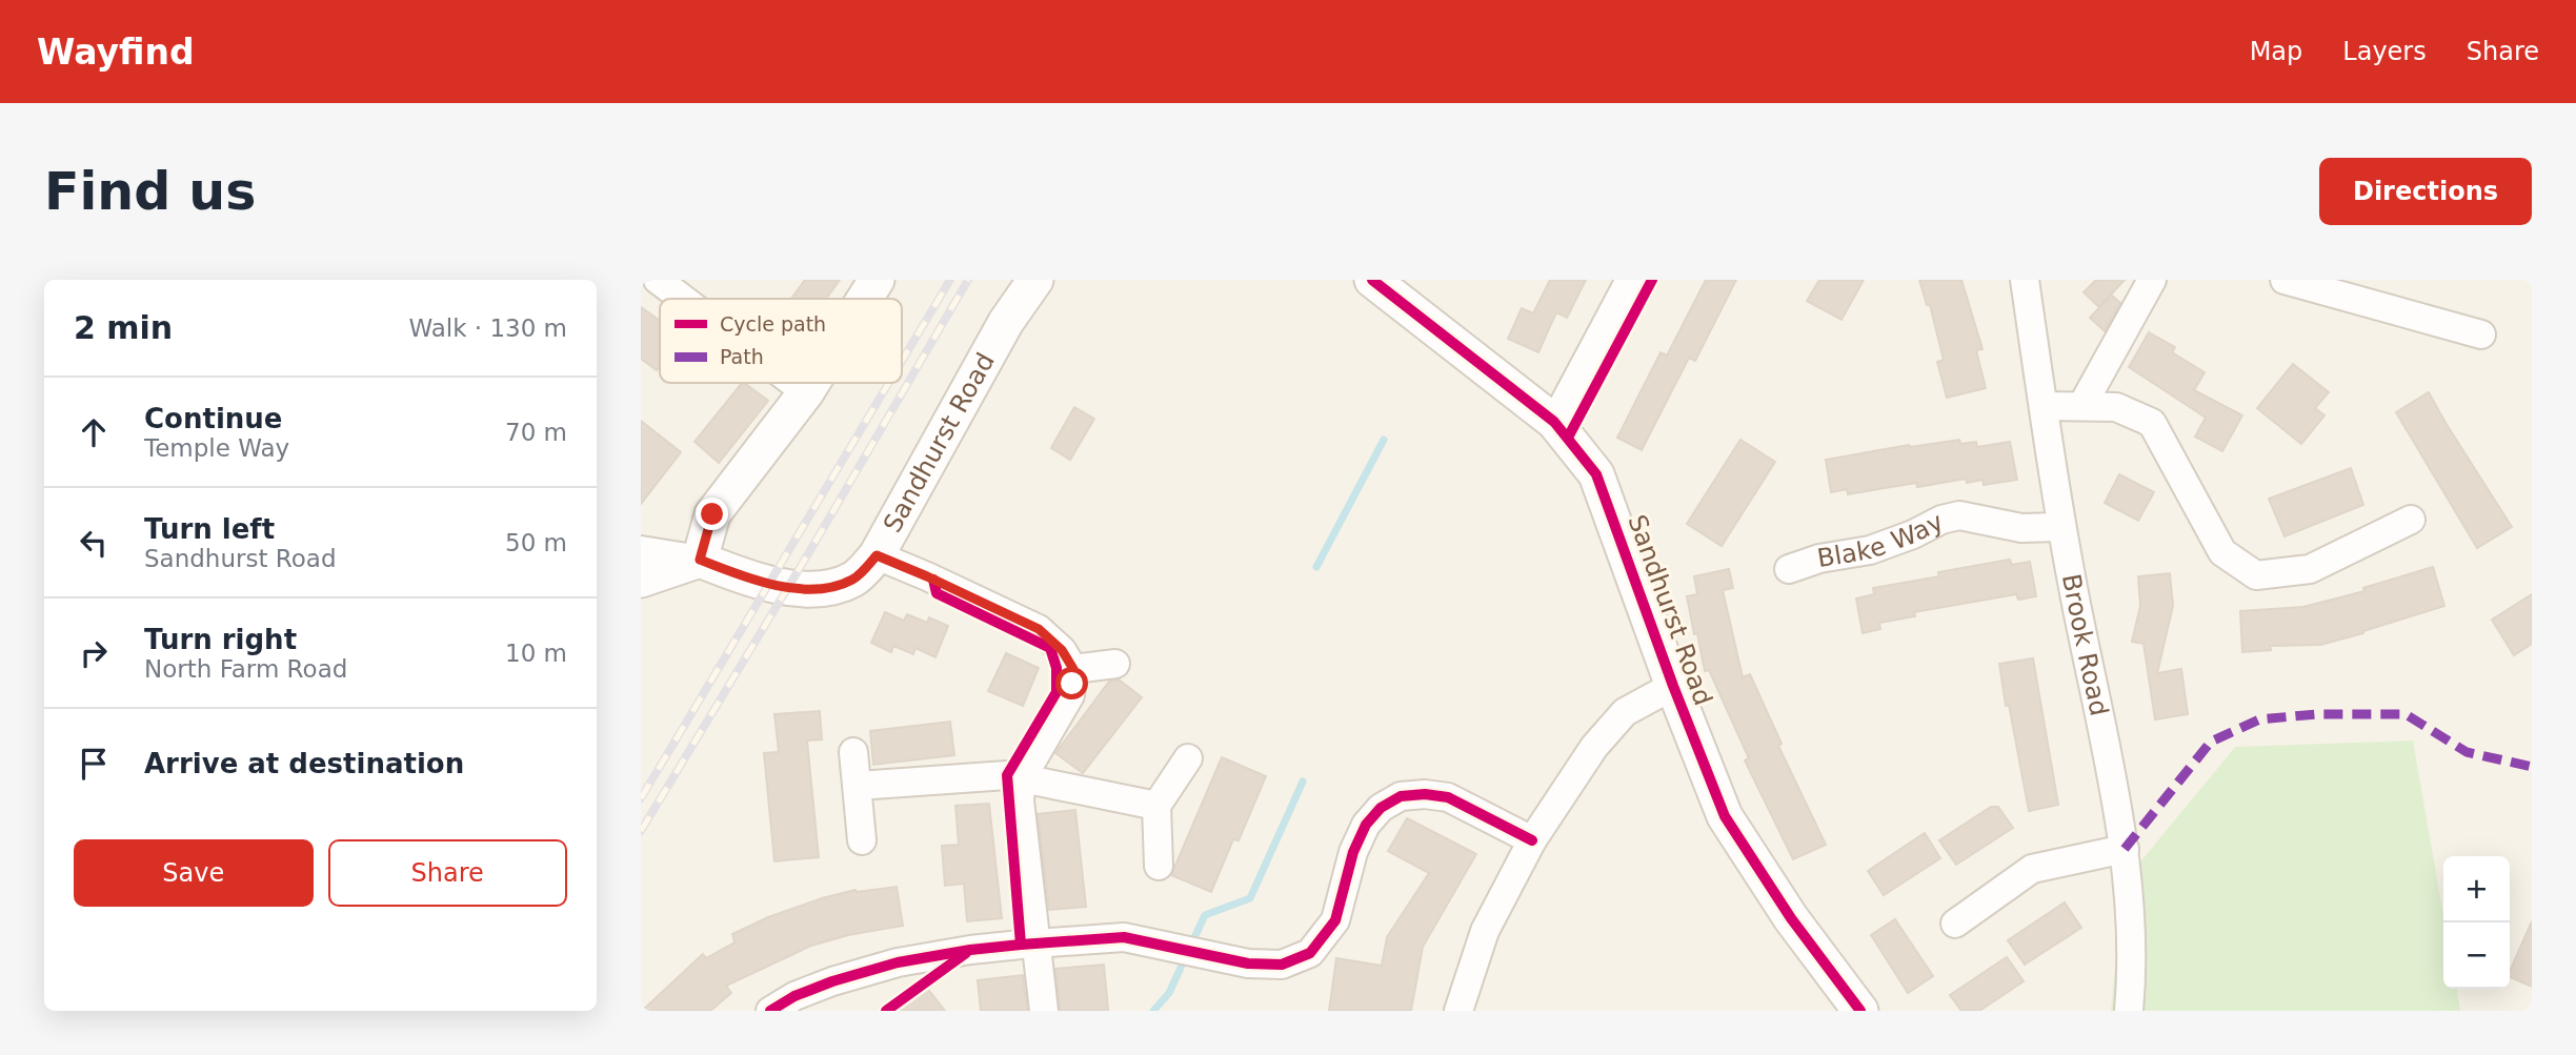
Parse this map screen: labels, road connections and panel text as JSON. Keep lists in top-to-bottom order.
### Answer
{
  "streets": {
    "street": ["Sandhurst Road", "Blake Way", "Brook Road"]
  },
  "crossings": [
    ["Blake Way", "Brook Road"]
  ],
  "legend": ["Cycle path", "Path"],
  "page": {
    "header": "Wayfind",
    "nav": ["Map", "Layers", "Share"],
    "buttons": [
      "Directions",
      ["Save", "Share"]
    ],
    "title": "Find us",
    "heading": ["2 min", "Walk · 130 m"],
    "list": [
      ["Continue", "Temple Way", "70 m"],
      ["Turn left", "Sandhurst Road", "50 m"],
      ["Turn right", "North Farm Road", "10 m"],
      "Arrive at destination"
    ],
    "map_buttons": ["+", "−"]
  }
}
